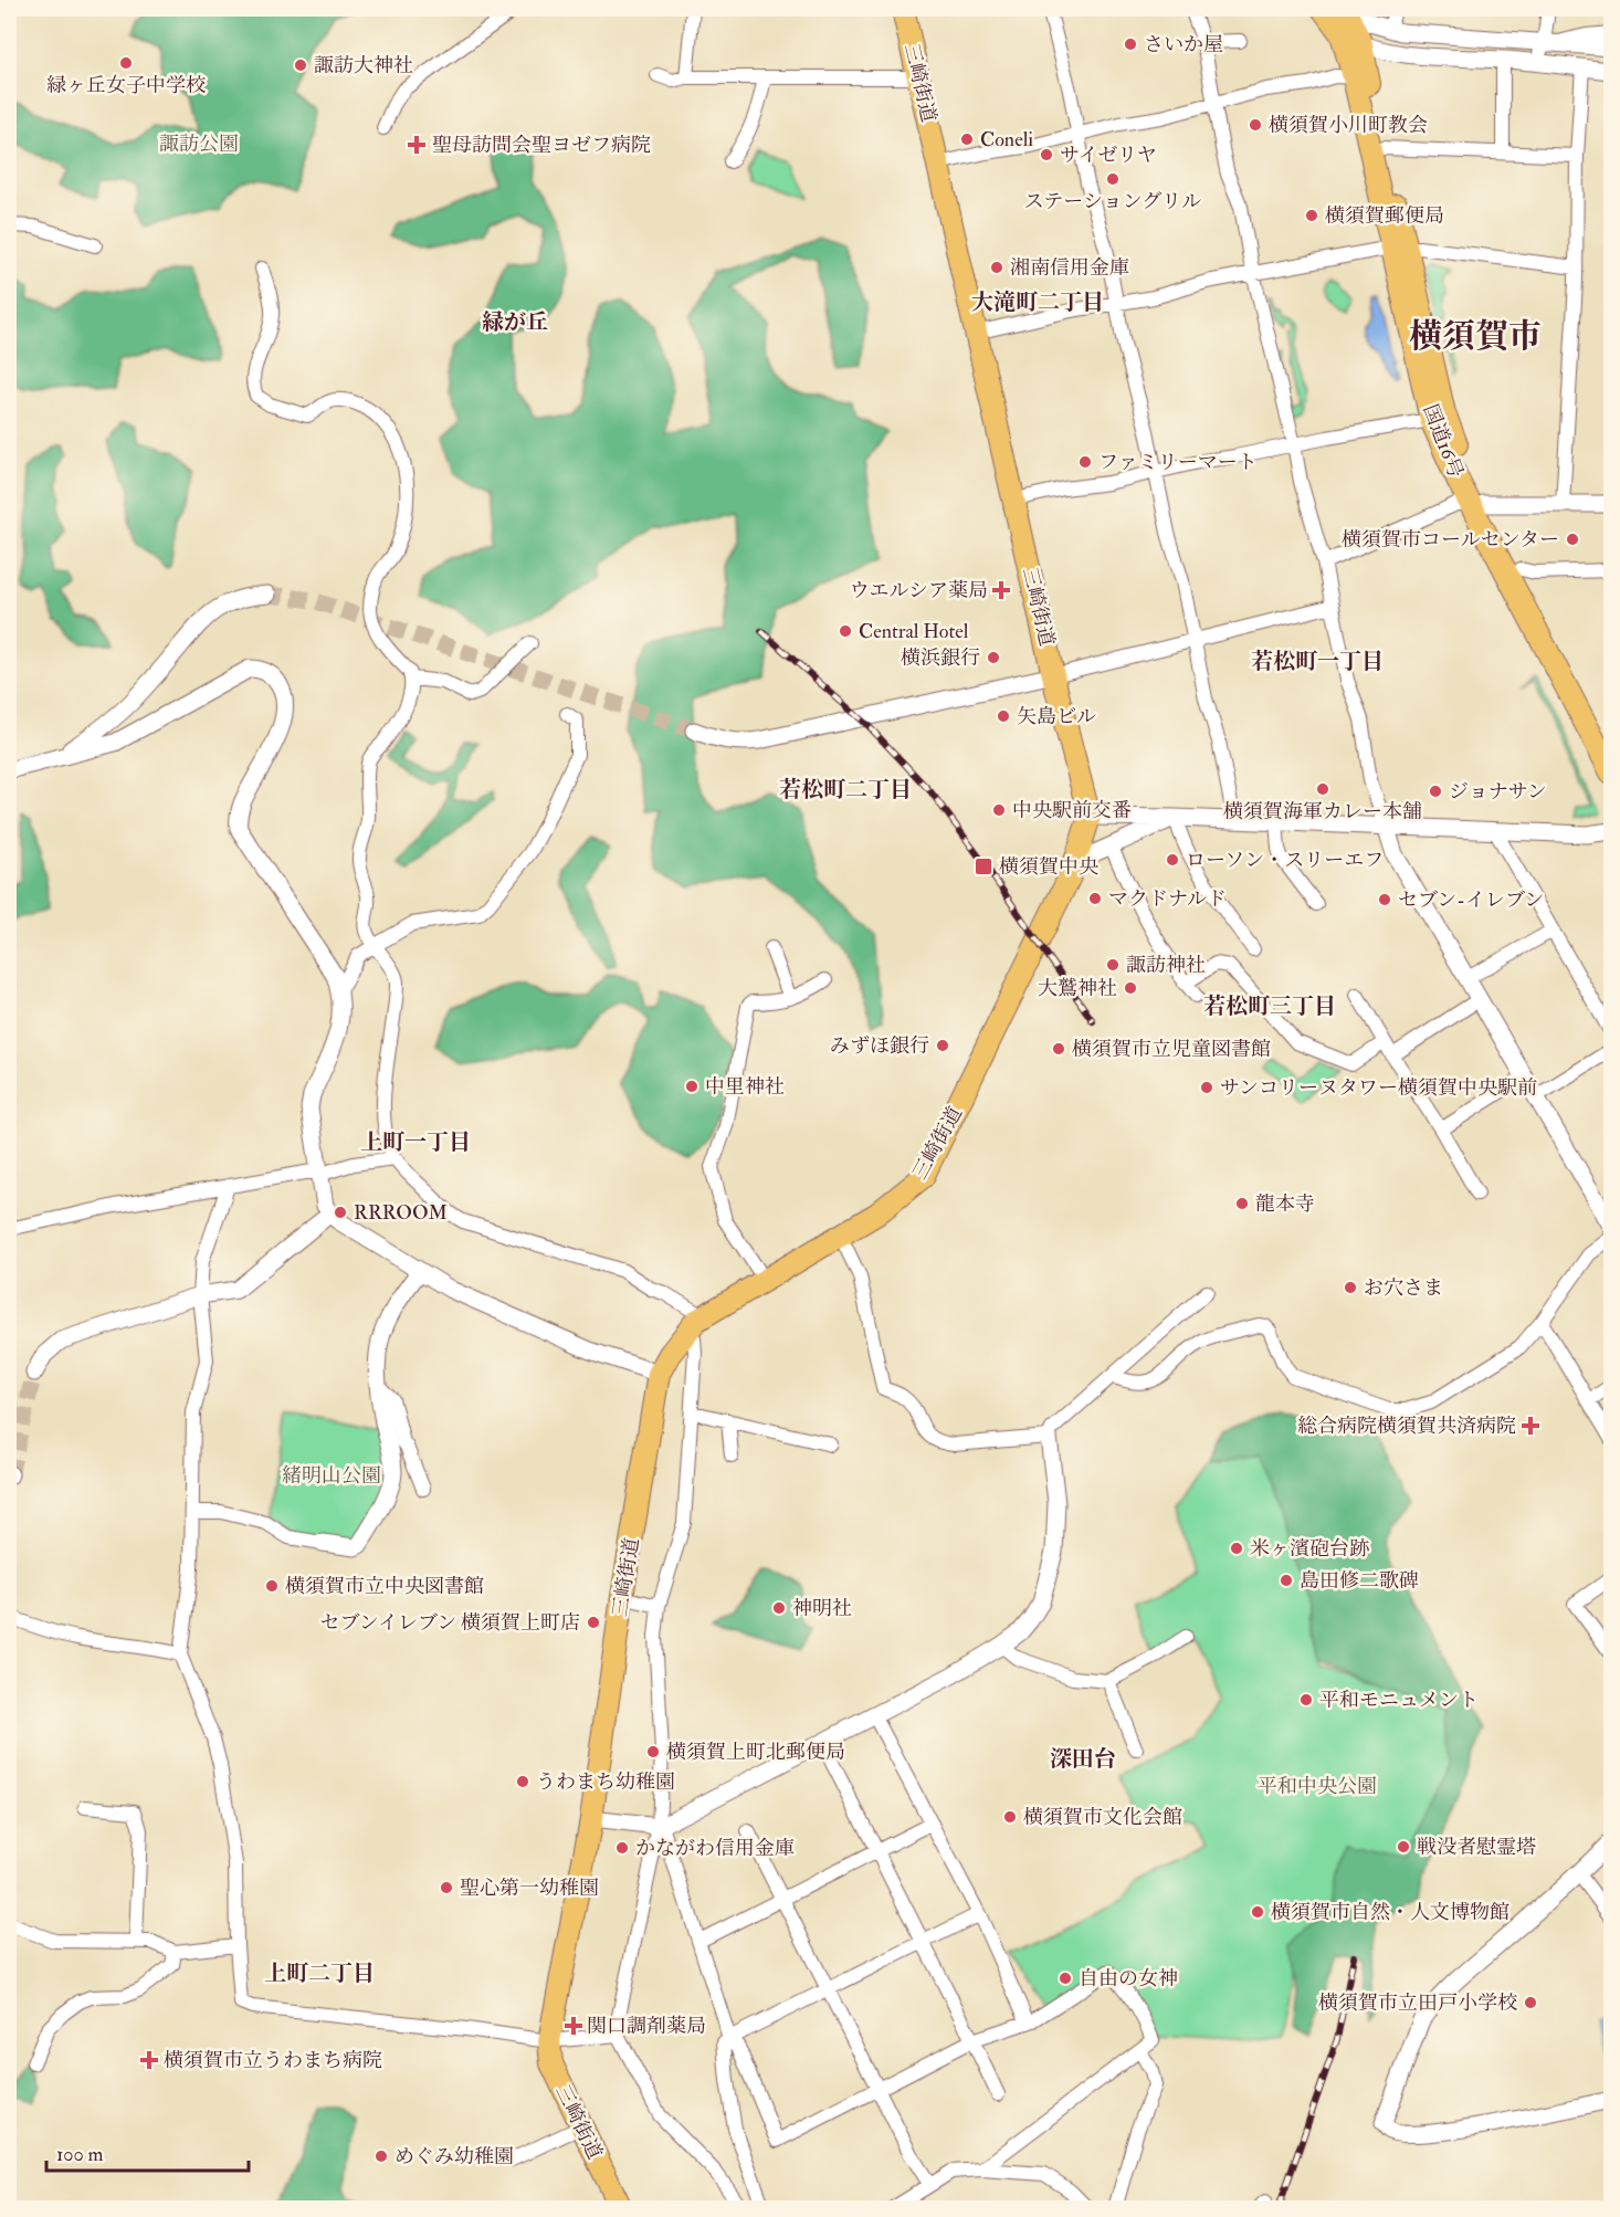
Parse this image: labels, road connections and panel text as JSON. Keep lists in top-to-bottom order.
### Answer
{
  "streets": {
    "main road": ["三崎街道", "国道16号"]
  },
  "districts": [
    "大滝町二丁目",
    "緑が丘",
    "横須賀市",
    "若松町一丁目",
    "若松町二丁目",
    "若松町三丁目",
    "上町一丁目",
    "深田台",
    "上町二丁目"
  ],
  "parks": ["諏訪公園", "緒明山公園", "平和中央公園"],
  "places": {
    "other": [
      "さいか屋",
      "緑ヶ丘女子中学校",
      "諏訪大神社",
      "横須賀小川町教会",
      "Coneli",
      "サイゼリヤ",
      "ステーショングリル",
      "横須賀郵便局",
      "湘南信用金庫",
      "ファミリーマート",
      "横須賀市コールセンター",
      "Central Hotel",
      "横浜銀行",
      "矢島ビル",
      "横須賀海軍カレー本舗",
      "ジョナサン",
      "中央駅前交番",
      "ローソン・スリーエフ",
      "マクドナルド",
      "セブン-イレブン",
      "諏訪神社",
      "大鷲神社",
      "みずほ銀行",
      "横須賀市立児童図書館",
      "中里神社",
      "サンコリーヌタワー横須賀中央駅前",
      "龍本寺",
      "RRROOM",
      "お穴さま",
      "米ヶ濱砲台跡",
      "島田修二歌碑",
      "横須賀市立中央図書館",
      "神明社",
      "セブンイレブン 横須賀上町店",
      "平和モニュメント",
      "横須賀上町北郵便局",
      "うわまち幼稚園",
      "横須賀市文化会館",
      "戦没者慰霊塔",
      "かながわ信用金庫",
      "聖心第一幼稚園",
      "横須賀市自然・人文博物館",
      "自由の女神",
      "横須賀市立田戸小学校",
      "めぐみ幼稚園"
    ],
    "health": [
      "聖母訪問会聖ヨゼフ病院",
      "ウエルシア薬局",
      "総合病院横須賀共済病院",
      "関口調剤薬局",
      "横須賀市立うわまち病院"
    ],
    "transit": ["横須賀中央"]
  },
  "scale_bar": "100 m"
}
